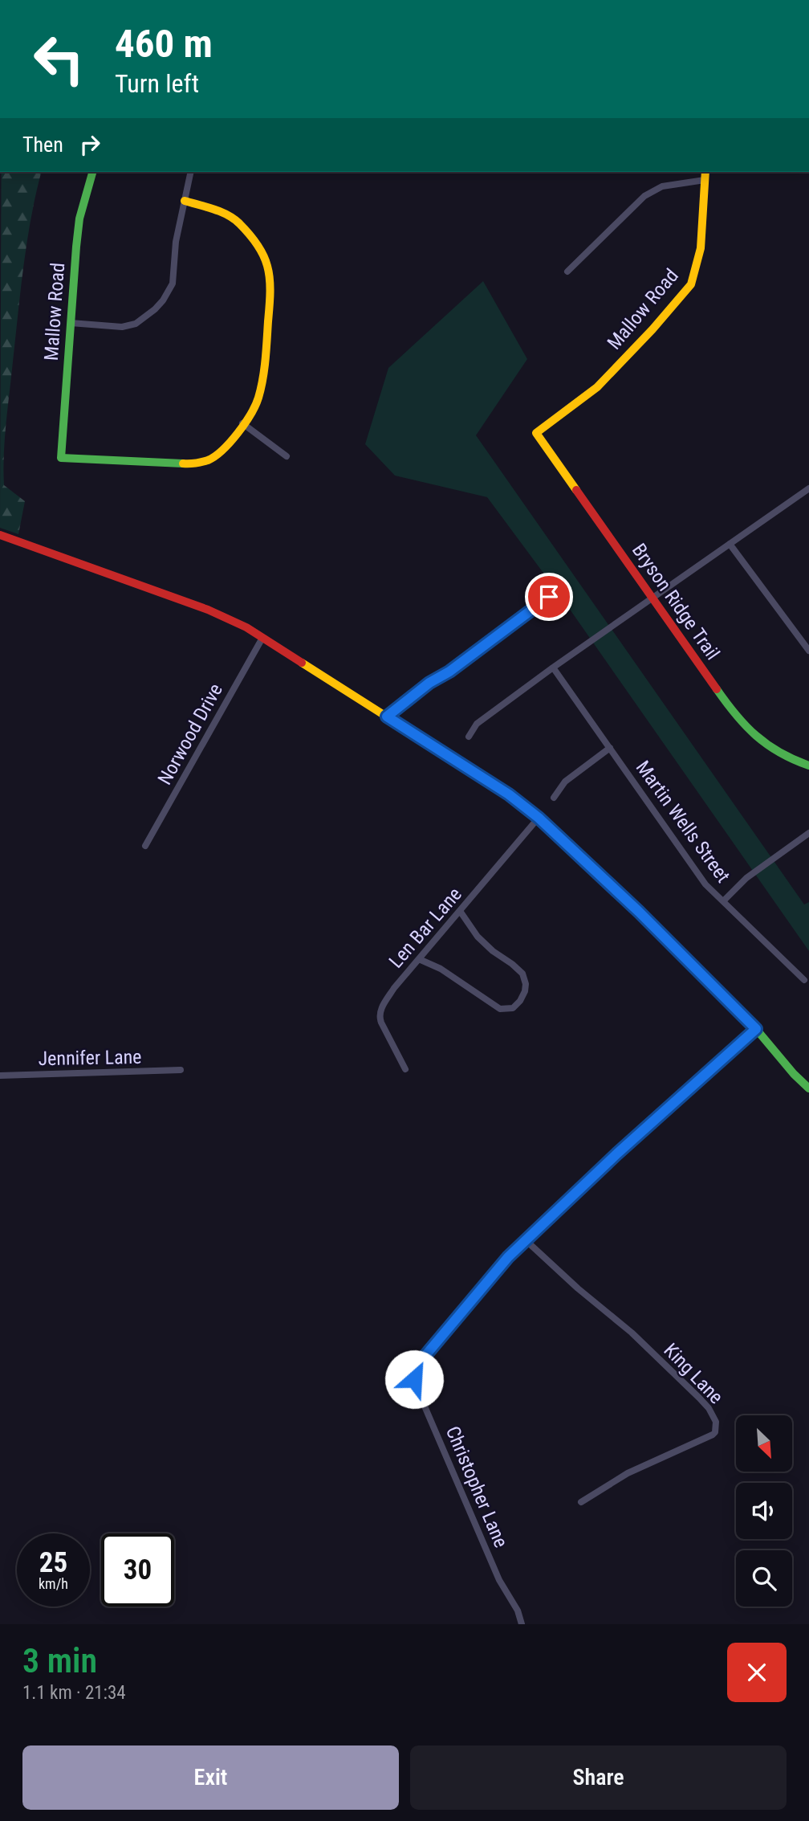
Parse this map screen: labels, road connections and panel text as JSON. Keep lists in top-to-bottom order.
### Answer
{
  "streets": {
    "street": [
      "Mallow Road",
      "Bryson Ridge Trail",
      "Norwood Drive",
      "Martin Wells Street",
      "Len Bar Lane",
      "Jennifer Lane",
      "King Lane",
      "Christopher Lane"
    ]
  },
  "crossings": [
    ["Mallow Road", "Bryson Ridge Trail"],
    ["King Lane", "Christopher Lane"]
  ],
  "north": "bottom right",
  "page": {
    "turn": ["460 m", "Turn left"],
    "then": "Then",
    "speed": "25 km/h",
    "limit": "30",
    "heading": ["3 min", "1.1 km · 21:34"],
    "buttons": ["Exit", "Share"]
  }
}
